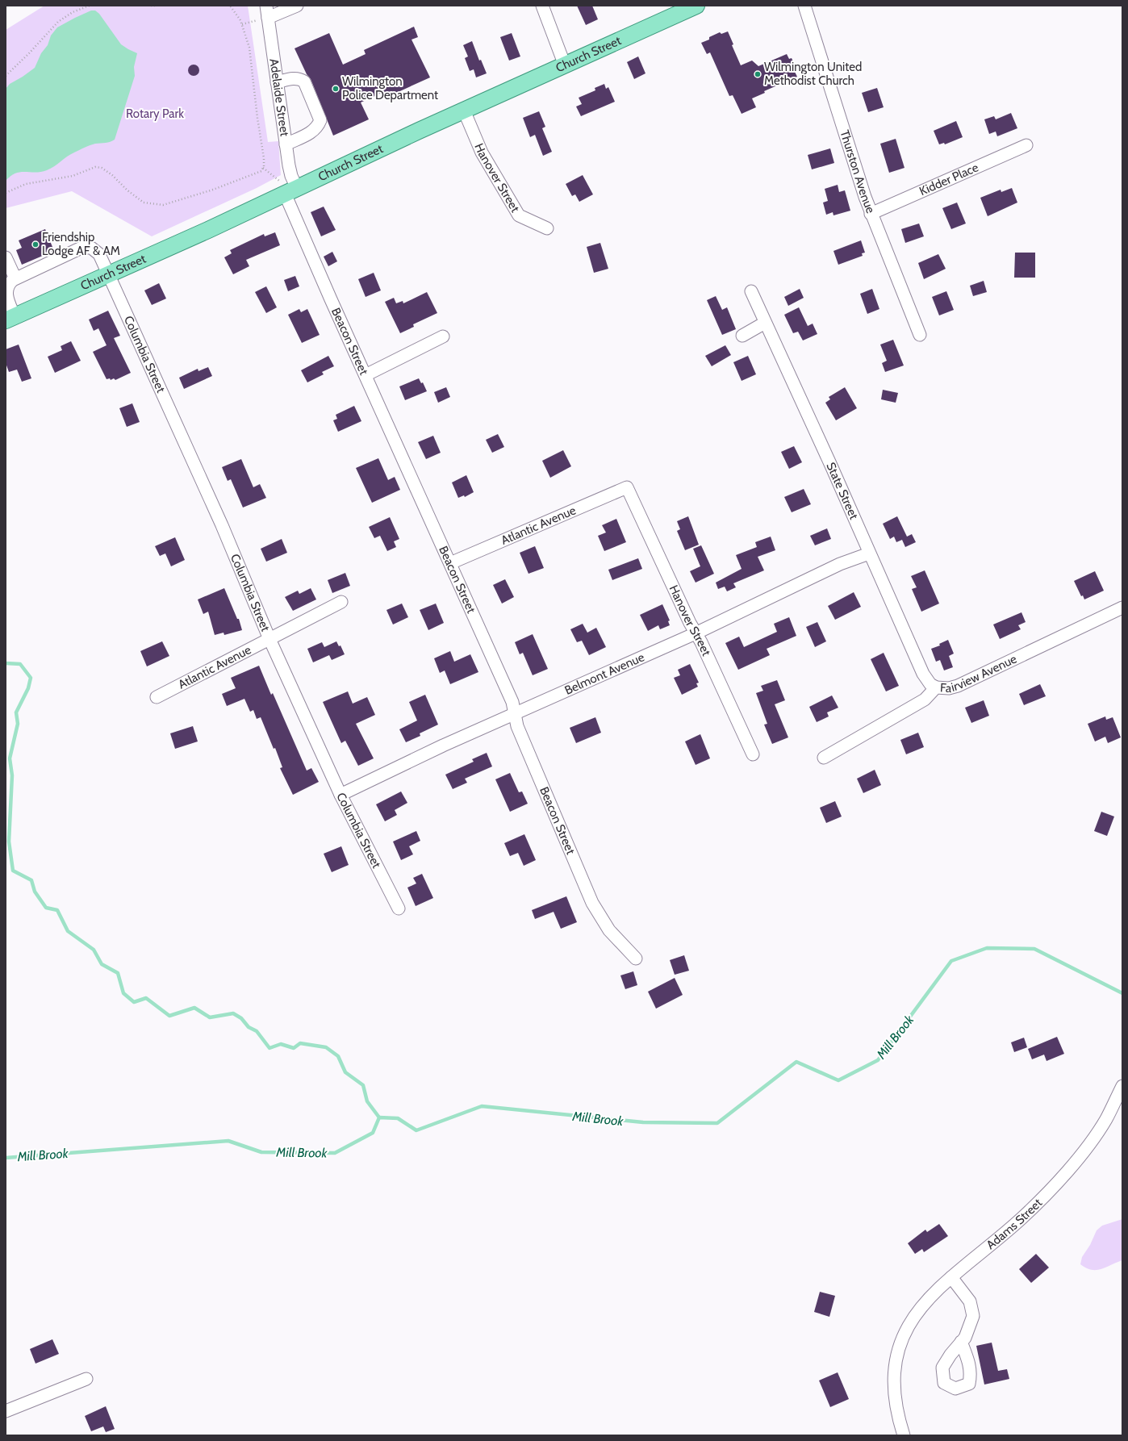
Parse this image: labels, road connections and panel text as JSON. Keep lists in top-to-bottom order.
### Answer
{
  "streets": {
    "main road": ["Church Street"],
    "street": [
      "Adelaide Street",
      "Thurston Avenue",
      "Hanover Street",
      "Kidder Place",
      "Beacon Street",
      "Columbia Street",
      "State Street",
      "Atlantic Avenue",
      "Fairview Avenue",
      "Belmont Avenue",
      "Adams Street"
    ]
  },
  "crossings": [
    ["Church Street", "Adelaide Street"],
    ["Church Street", "Hanover Street"],
    ["Church Street", "Beacon Street"],
    ["Church Street", "Columbia Street"],
    ["Adelaide Street", "Beacon Street"],
    ["Thurston Avenue", "Kidder Place"],
    ["Hanover Street", "Atlantic Avenue"],
    ["Hanover Street", "Belmont Avenue"],
    ["Beacon Street", "Atlantic Avenue"],
    ["Beacon Street", "Belmont Avenue"],
    ["Columbia Street", "Atlantic Avenue"],
    ["Columbia Street", "Belmont Avenue"],
    ["State Street", "Fairview Avenue"],
    ["State Street", "Belmont Avenue"]
  ],
  "water": ["Mill Brook"],
  "parks": ["Rotary Park"],
  "places": ["Wilmington United Methodist Church", "Wilmington Police Department", "Friendship Lodge AF & AM"]
}
